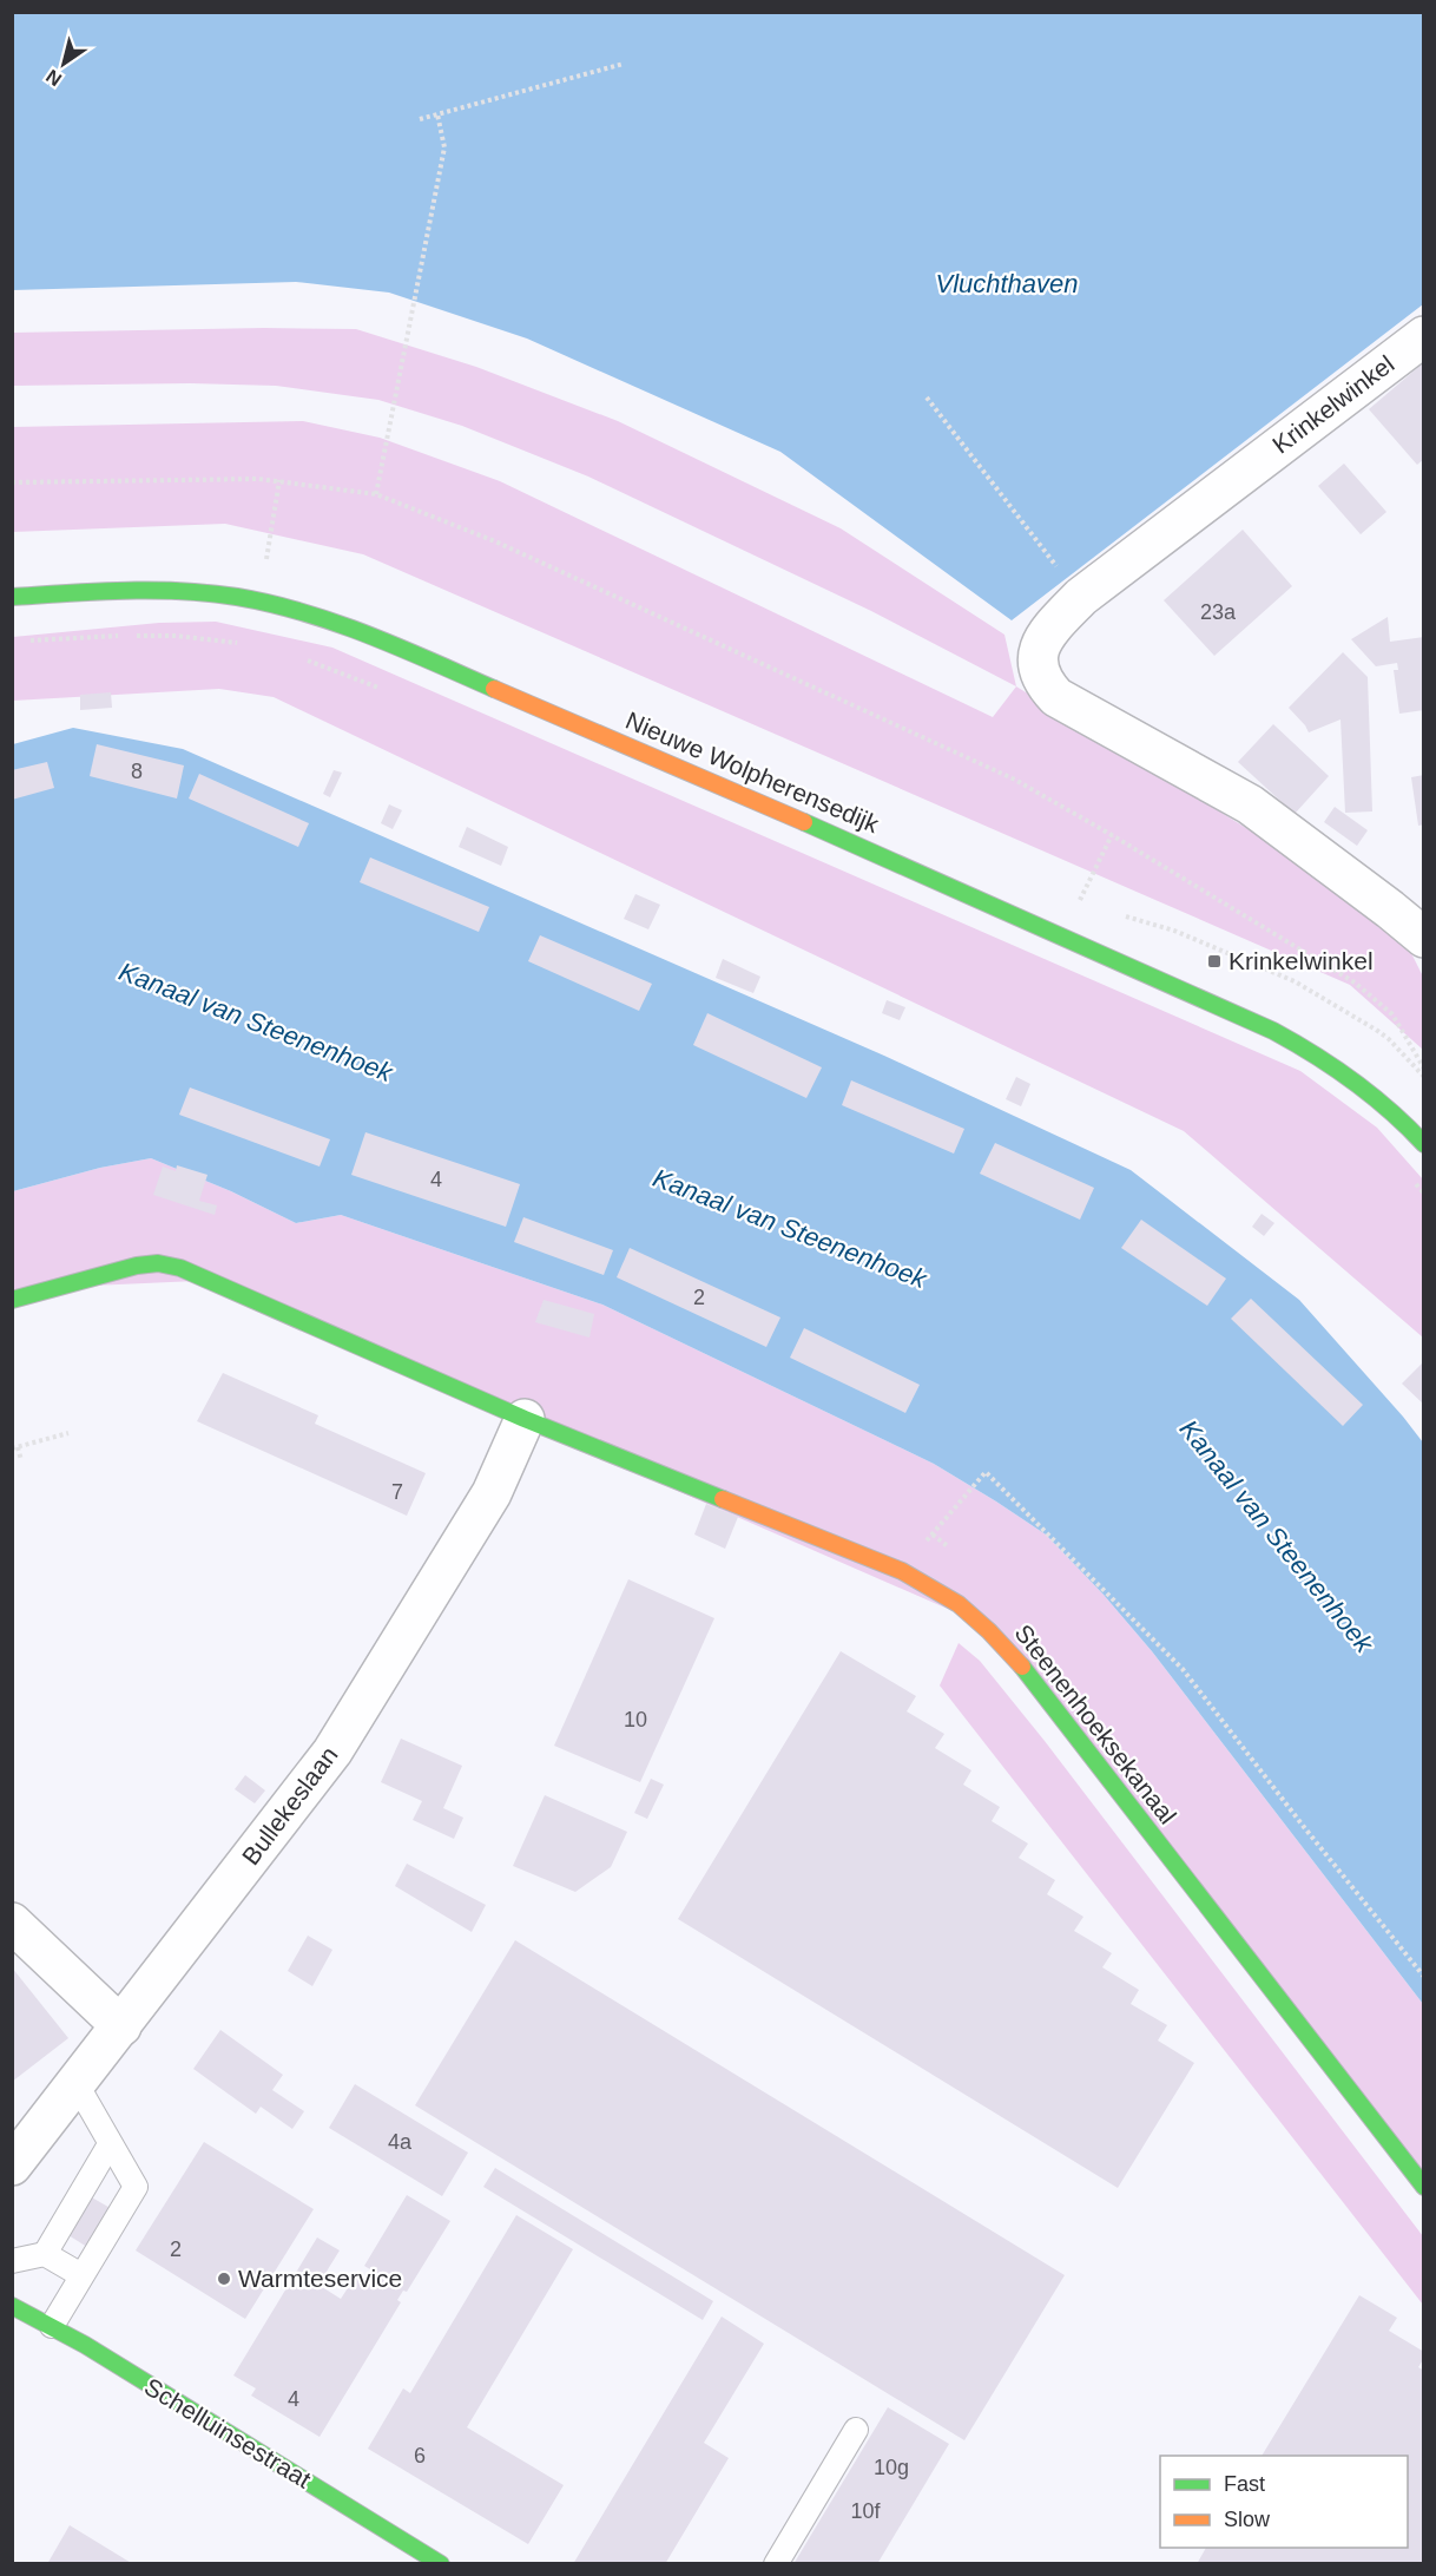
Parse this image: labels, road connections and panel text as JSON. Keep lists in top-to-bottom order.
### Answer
{
  "streets": {
    "street": [
      "Krinkelwinkel",
      "Nieuwe Wolpherensedijk",
      "Steenenhoeksekanaal",
      "Bullekeslaan",
      "Schelluinsestraat"
    ]
  },
  "crossings": [
    ["Steenenhoeksekanaal", "Bullekeslaan"]
  ],
  "water": ["Vluchthaven", "Kanaal van Steenenhoek"],
  "places": {
    "transit": ["Krinkelwinkel"],
    "other": ["Warmteservice"]
  },
  "house_numbers": [
    "23a",
    "8",
    "4",
    "2",
    "7",
    "10",
    "4a",
    "2",
    "4",
    "6",
    "10g",
    "10f"
  ],
  "legend": ["Fast", "Slow"],
  "north": "bottom left"
}
